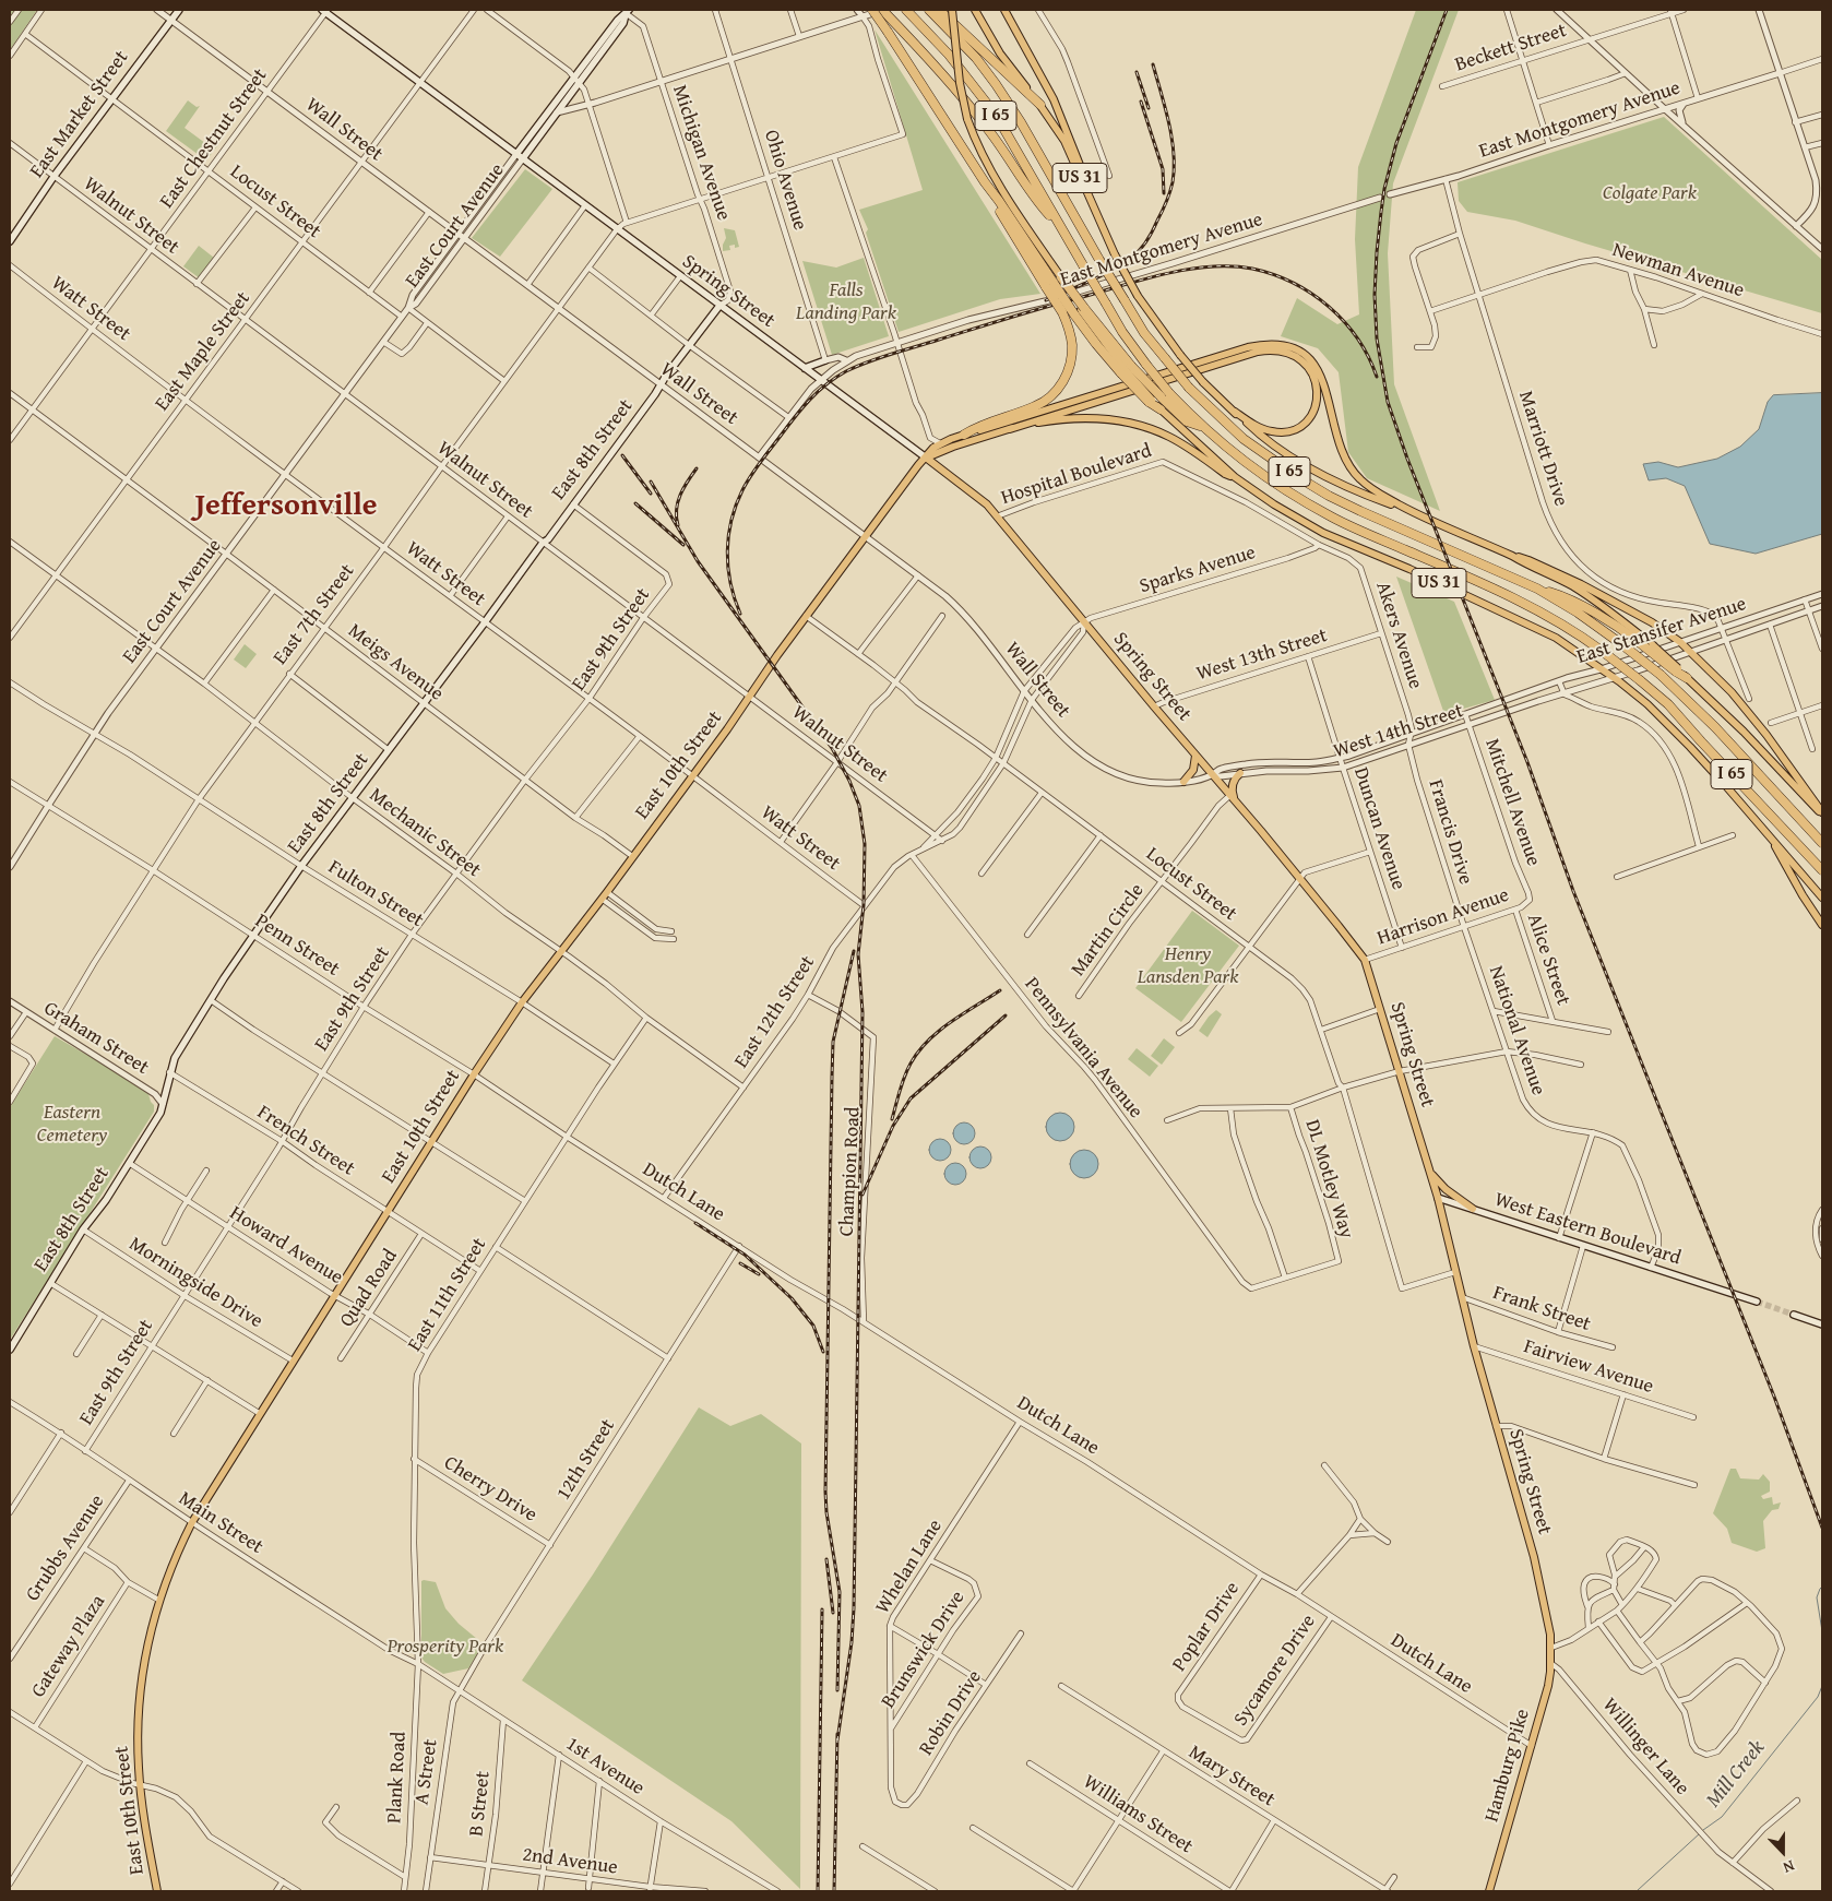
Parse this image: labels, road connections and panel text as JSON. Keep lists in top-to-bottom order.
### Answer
{
  "streets": {
    "highway": ["I 65"],
    "main road": [
      "East Market Street",
      "US 31",
      "Spring Street",
      "East 8th Street",
      "East 10th Street",
      "West Eastern Boulevard",
      "Hamburg Pike"
    ],
    "street": [
      "Beckett Street",
      "East Montgomery Avenue",
      "Wall Street",
      "East Chestnut Street",
      "Michigan Avenue",
      "Ohio Avenue",
      "Locust Street",
      "Walnut Street",
      "East Court Avenue",
      "Newman Avenue",
      "Watt Street",
      "East Maple Street",
      "Marriott Drive",
      "Hospital Boulevard",
      "Sparks Avenue",
      "East 7th Street",
      "East Stansifer Avenue",
      "Akers Avenue",
      "East 9th Street",
      "West 13th Street",
      "Meigs Avenue",
      "West 14th Street",
      "Mitchell Avenue",
      "Duncan Avenue",
      "Francis Drive",
      "Mechanic Street",
      "Fulton Street",
      "Harrison Avenue",
      "Martin Circle",
      "Penn Street",
      "Alice Street",
      "East 12th Street",
      "National Avenue",
      "Graham Street",
      "Pennsylvania Avenue",
      "French Street",
      "Champion Road",
      "DL Motley Way",
      "Dutch Lane",
      "Howard Avenue",
      "Morningside Drive",
      "Quad Road",
      "East 11th Street",
      "Frank Street",
      "Fairview Avenue",
      "12th Street",
      "Cherry Drive",
      "Main Street",
      "Grubbs Avenue",
      "Whelan Lane",
      "Poplar Drive",
      "Gateway Plaza",
      "Brunswick Drive",
      "Sycamore Drive",
      "Robin Drive",
      "Willinger Lane",
      "1st Avenue",
      "A Street",
      "Mary Street",
      "Plank Road",
      "B Street",
      "Williams Street",
      "2nd Avenue"
    ]
  },
  "crossings": [
    ["East Market Street", "Wall Street"],
    ["East Market Street", "Locust Street"],
    ["East Market Street", "Walnut Street"],
    ["East Montgomery Avenue", "Marriott Drive"],
    ["Wall Street", "East Chestnut Street"],
    ["Wall Street", "East Court Avenue"],
    ["Wall Street", "Spring Street"],
    ["Wall Street", "East Maple Street"],
    ["Wall Street", "East 8th Street"],
    ["Wall Street", "East 7th Street"],
    ["Wall Street", "West 14th Street"],
    ["Wall Street", "East 10th Street"],
    ["Wall Street", "East 12th Street"],
    ["East Chestnut Street", "Locust Street"],
    ["East Chestnut Street", "Walnut Street"],
    ["East Chestnut Street", "Spring Street"],
    ["East Chestnut Street", "Watt Street"],
    ["East Chestnut Street", "Meigs Avenue"],
    ["Michigan Avenue", "Spring Street"],
    ["Michigan Avenue", "East 8th Street"],
    ["US 31", "East Stansifer Avenue"],
    ["Locust Street", "East Court Avenue"],
    ["Locust Street", "Spring Street"],
    ["Locust Street", "East Maple Street"],
    ["Locust Street", "East 10th Street"],
    ["Locust Street", "Martin Circle"],
    ["Locust Street", "East 12th Street"],
    ["Walnut Street", "East Court Avenue"],
    ["Walnut Street", "East Maple Street"],
    ["Walnut Street", "East 8th Street"],
    ["Walnut Street", "East 7th Street"],
    ["Walnut Street", "East 9th Street"],
    ["Walnut Street", "East 10th Street"],
    ["Walnut Street", "East 12th Street"],
    ["East Court Avenue", "Spring Street"],
    ["East Court Avenue", "Watt Street"],
    ["East Court Avenue", "Meigs Avenue"],
    ["East Court Avenue", "Mechanic Street"],
    ["East Court Avenue", "Fulton Street"],
    ["East Court Avenue", "Penn Street"],
    ["Newman Avenue", "Marriott Drive"],
    ["Spring Street", "East Maple Street"],
    ["Spring Street", "East 8th Street"],
    ["Spring Street", "Hospital Boulevard"],
    ["Spring Street", "Sparks Avenue"],
    ["Spring Street", "East 7th Street"],
    ["Spring Street", "West 13th Street"],
    ["Spring Street", "West 14th Street"],
    ["Spring Street", "East 10th Street"],
    ["Spring Street", "Harrison Avenue"],
    ["Spring Street", "Martin Circle"],
    ["Spring Street", "East 12th Street"],
    ["Spring Street", "West Eastern Boulevard"],
    ["Spring Street", "Frank Street"],
    ["Spring Street", "Fairview Avenue"],
    ["Spring Street", "Hamburg Pike"],
    ["Watt Street", "East Maple Street"],
    ["Watt Street", "East 8th Street"],
    ["Watt Street", "East 7th Street"],
    ["Watt Street", "East 9th Street"],
    ["Watt Street", "East 10th Street"],
    ["Watt Street", "East 12th Street"],
    ["East Maple Street", "Meigs Avenue"],
    ["East Maple Street", "Mechanic Street"],
    ["Marriott Drive", "East Stansifer Avenue"],
    ["East 8th Street", "East 9th Street"],
    ["East 8th Street", "Meigs Avenue"],
    ["East 8th Street", "Mechanic Street"],
    ["East 8th Street", "Fulton Street"],
    ["East 8th Street", "Penn Street"],
    ["East 8th Street", "Graham Street"],
    ["East 8th Street", "French Street"],
    ["East 8th Street", "Howard Avenue"],
    ["East 8th Street", "Morningside Drive"],
    ["Hospital Boulevard", "Sparks Avenue"],
    ["Hospital Boulevard", "Akers Avenue"],
    ["Sparks Avenue", "Akers Avenue"],
    ["Sparks Avenue", "East 12th Street"],
    ["East 7th Street", "Meigs Avenue"],
    ["East 7th Street", "Mechanic Street"],
    ["East 7th Street", "Fulton Street"],
    ["East 7th Street", "Penn Street"],
    ["East 7th Street", "Graham Street"],
    ["East Stansifer Avenue", "West 14th Street"],
    ["Akers Avenue", "West 13th Street"],
    ["Akers Avenue", "West 14th Street"],
    ["Akers Avenue", "Francis Drive"],
    ["East 9th Street", "Meigs Avenue"],
    ["East 9th Street", "Mechanic Street"],
    ["East 9th Street", "Fulton Street"],
    ["East 9th Street", "Penn Street"],
    ["East 9th Street", "French Street"],
    ["East 9th Street", "Howard Avenue"],
    ["East 9th Street", "Morningside Drive"],
    ["East 9th Street", "Main Street"],
    ["West 13th Street", "Duncan Avenue"],
    ["Meigs Avenue", "East 10th Street"],
    ["West 14th Street", "Mitchell Avenue"],
    ["West 14th Street", "Duncan Avenue"],
    ["West 14th Street", "Francis Drive"],
    ["East 10th Street", "Mechanic Street"],
    ["East 10th Street", "Fulton Street"],
    ["East 10th Street", "Penn Street"],
    ["East 10th Street", "French Street"],
    ["East 10th Street", "Howard Avenue"],
    ["East 10th Street", "Morningside Drive"],
    ["East 10th Street", "Main Street"],
    ["Mitchell Avenue", "Harrison Avenue"],
    ["Duncan Avenue", "Harrison Avenue"],
    ["Francis Drive", "Harrison Avenue"],
    ["Francis Drive", "National Avenue"],
    ["Mechanic Street", "East 12th Street"],
    ["Mechanic Street", "East 11th Street"],
    ["Fulton Street", "East 11th Street"],
    ["Harrison Avenue", "Alice Street"],
    ["Harrison Avenue", "National Avenue"],
    ["Penn Street", "Dutch Lane"],
    ["Penn Street", "East 11th Street"],
    ["East 12th Street", "Pennsylvania Avenue"],
    ["East 12th Street", "Champion Road"],
    ["East 12th Street", "Dutch Lane"],
    ["National Avenue", "West Eastern Boulevard"],
    ["Pennsylvania Avenue", "DL Motley Way"],
    ["French Street", "Quad Road"],
    ["French Street", "East 11th Street"],
    ["Champion Road", "Dutch Lane"],
    ["Dutch Lane", "East 11th Street"],
    ["Dutch Lane", "12th Street"],
    ["Dutch Lane", "Whelan Lane"],
    ["Dutch Lane", "Poplar Drive"],
    ["Dutch Lane", "Sycamore Drive"],
    ["Dutch Lane", "Hamburg Pike"],
    ["Howard Avenue", "Quad Road"],
    ["Howard Avenue", "East 11th Street"],
    ["East 11th Street", "Cherry Drive"],
    ["East 11th Street", "Main Street"],
    ["East 11th Street", "1st Avenue"],
    ["East 11th Street", "Plank Road"],
    ["12th Street", "Cherry Drive"],
    ["12th Street", "1st Avenue"],
    ["12th Street", "A Street"],
    ["Main Street", "Grubbs Avenue"],
    ["Main Street", "1st Avenue"],
    ["Main Street", "Plank Road"],
    ["Whelan Lane", "Brunswick Drive"],
    ["Whelan Lane", "Robin Drive"],
    ["Poplar Drive", "Sycamore Drive"],
    ["Willinger Lane", "Hamburg Pike"],
    ["1st Avenue", "A Street"],
    ["1st Avenue", "Plank Road"],
    ["1st Avenue", "B Street"],
    ["A Street", "2nd Avenue"],
    ["B Street", "2nd Avenue"]
  ],
  "districts": ["Jeffersonville"],
  "water": ["Mill Creek"],
  "parks": [
    "Colgate Park",
    "Falls Landing Park",
    "Henry Lansden Park",
    "Eastern Cemetery",
    "Prosperity Park"
  ],
  "north": "bottom"
}
